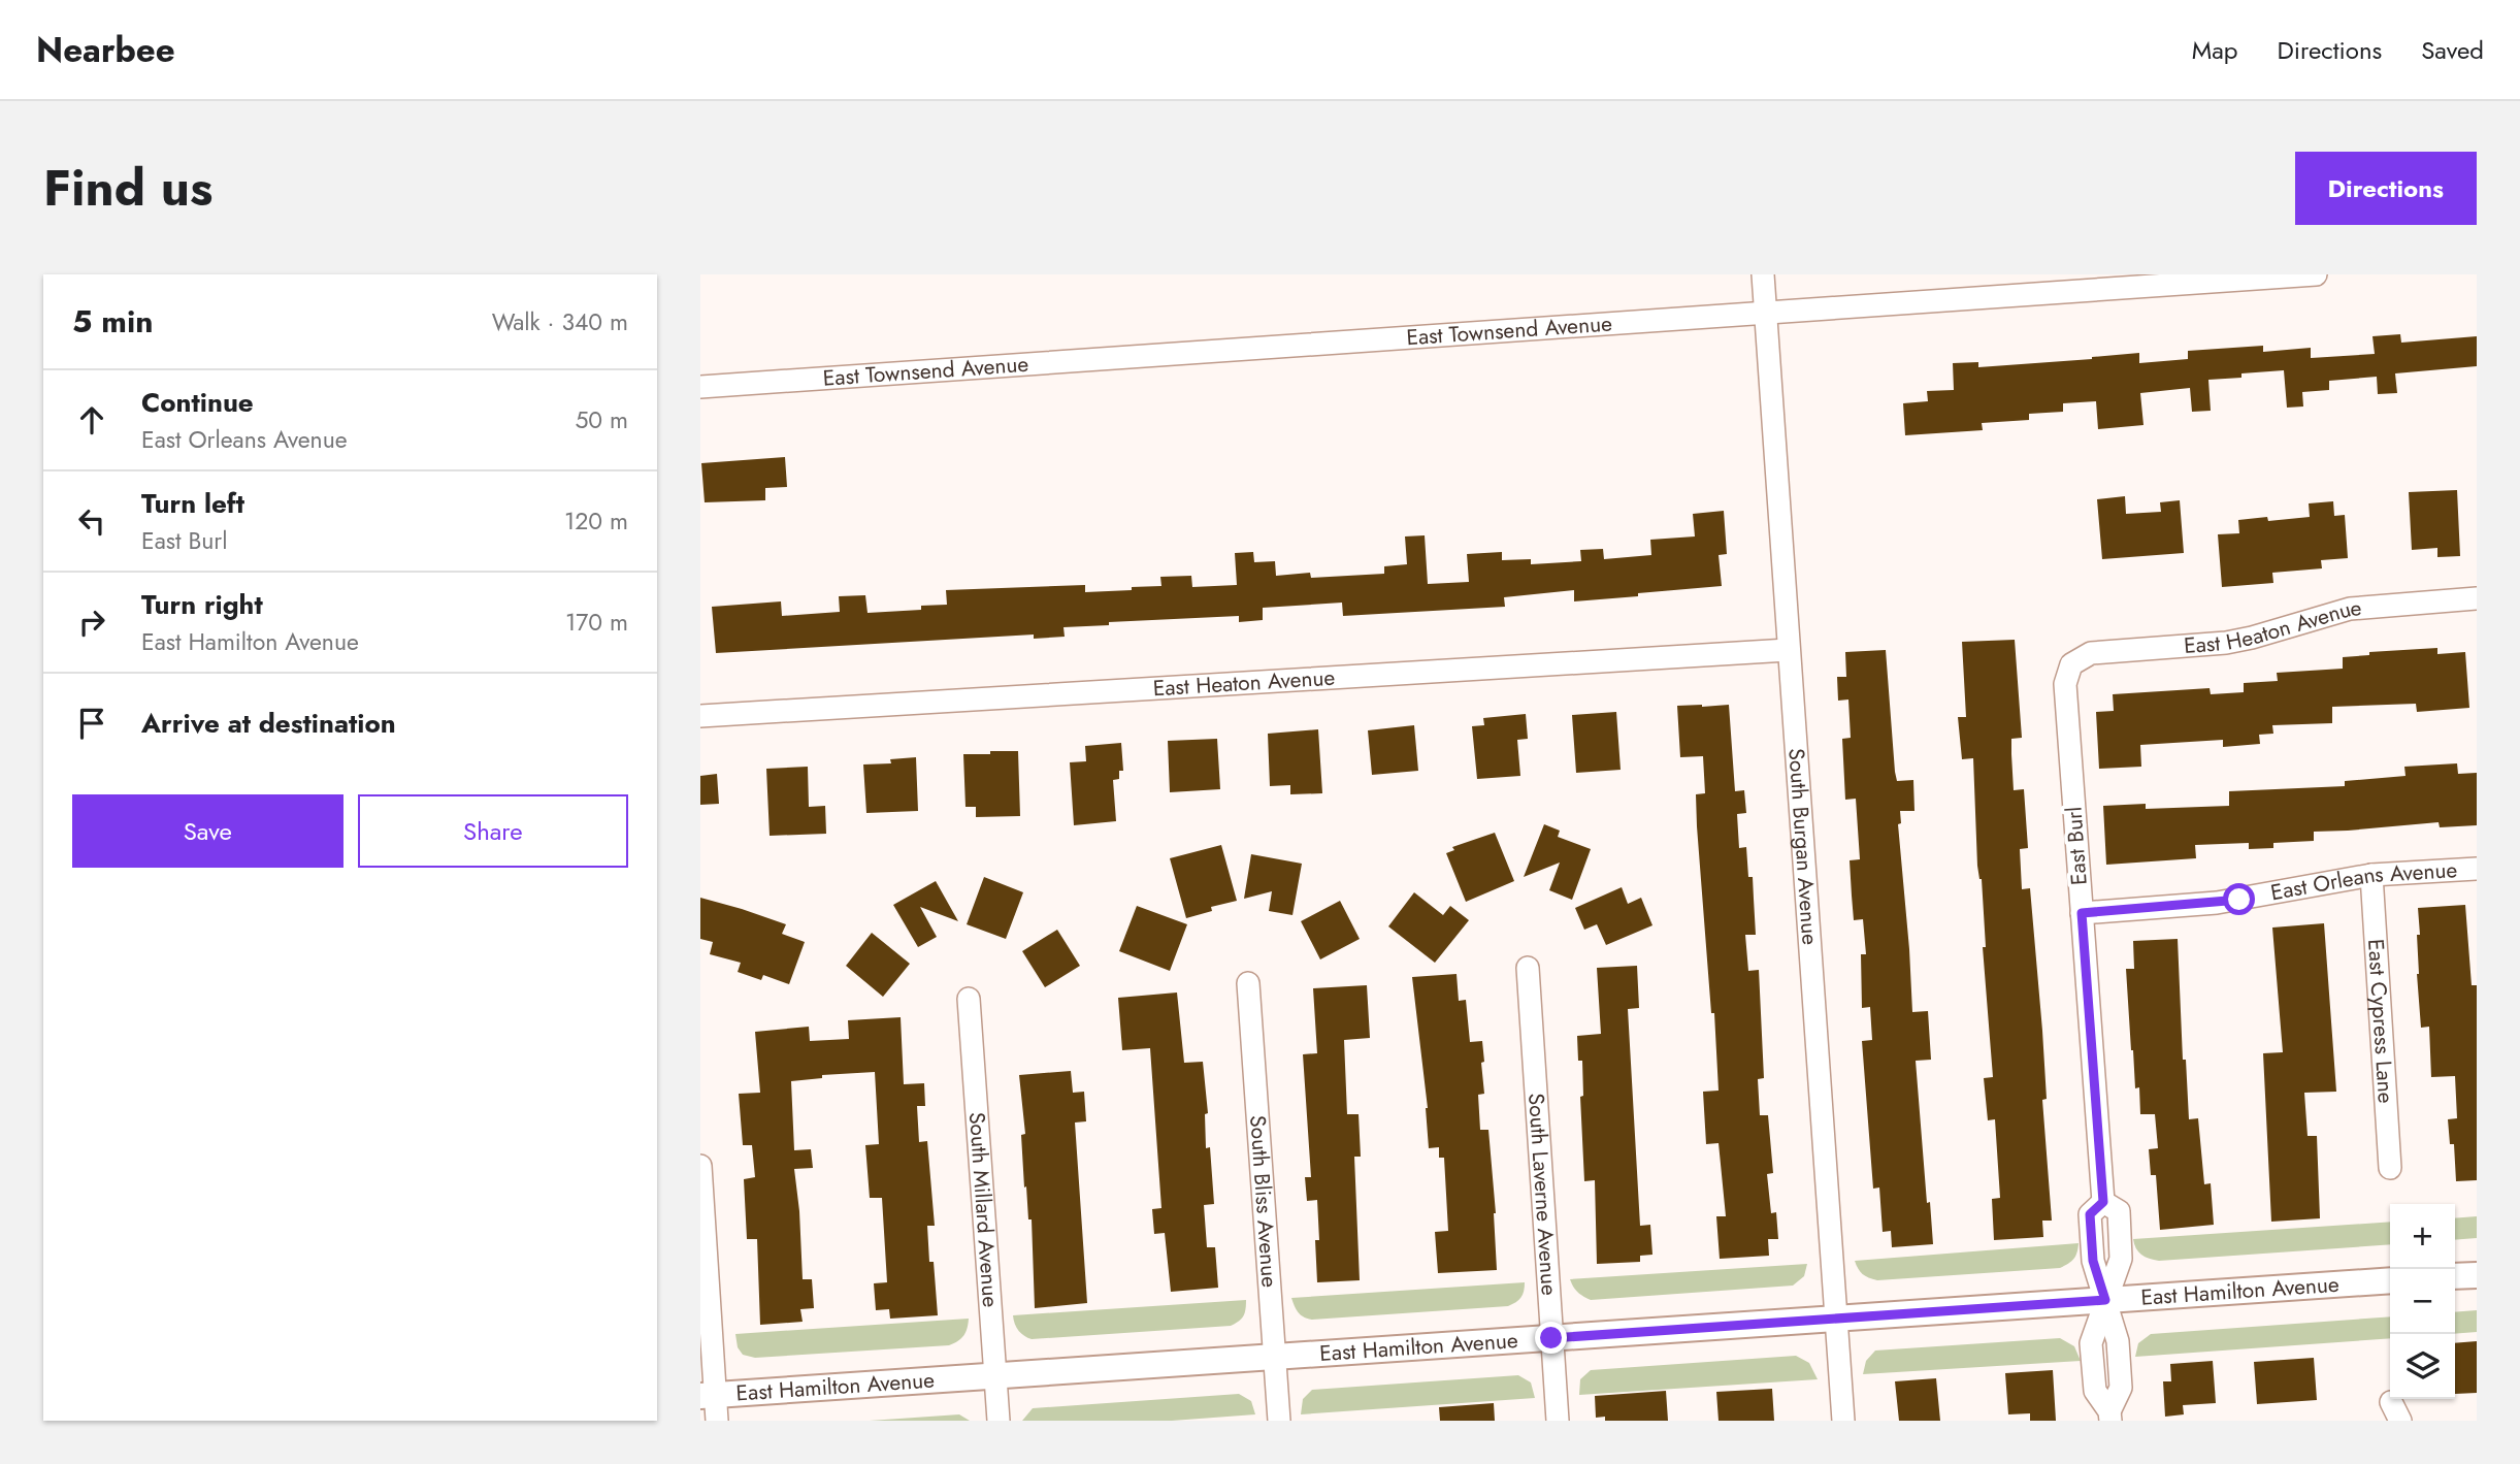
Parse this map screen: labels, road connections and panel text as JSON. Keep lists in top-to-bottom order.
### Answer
{
  "streets": {
    "street": [
      "East Townsend Avenue",
      "East Heaton Avenue",
      "East Burl",
      "South Burgan Avenue",
      "East Orleans Avenue",
      "East Cypress Lane",
      "South Laverne Avenue",
      "South Bliss Avenue",
      "South Millard Avenue",
      "East Hamilton Avenue"
    ]
  },
  "crossings": [
    ["East Townsend Avenue", "South Burgan Avenue"],
    ["East Heaton Avenue", "East Burl"],
    ["East Heaton Avenue", "South Burgan Avenue"],
    ["East Burl", "East Orleans Avenue"],
    ["East Burl", "East Hamilton Avenue"],
    ["South Burgan Avenue", "East Hamilton Avenue"],
    ["East Orleans Avenue", "East Cypress Lane"],
    ["South Laverne Avenue", "East Hamilton Avenue"],
    ["South Bliss Avenue", "East Hamilton Avenue"],
    ["South Millard Avenue", "East Hamilton Avenue"]
  ],
  "page": {
    "header": "Nearbee",
    "nav": ["Map", "Directions", "Saved"],
    "title": "Find us",
    "buttons": [
      "Directions",
      ["Save", "Share"]
    ],
    "heading": ["5 min", "Walk · 340 m"],
    "list": [
      ["Continue", "East Orleans Avenue", "50 m"],
      ["Turn left", "East Burl", "120 m"],
      ["Turn right", "East Hamilton Avenue", "170 m"],
      "Arrive at destination"
    ],
    "map_buttons": ["+", "−"]
  }
}
